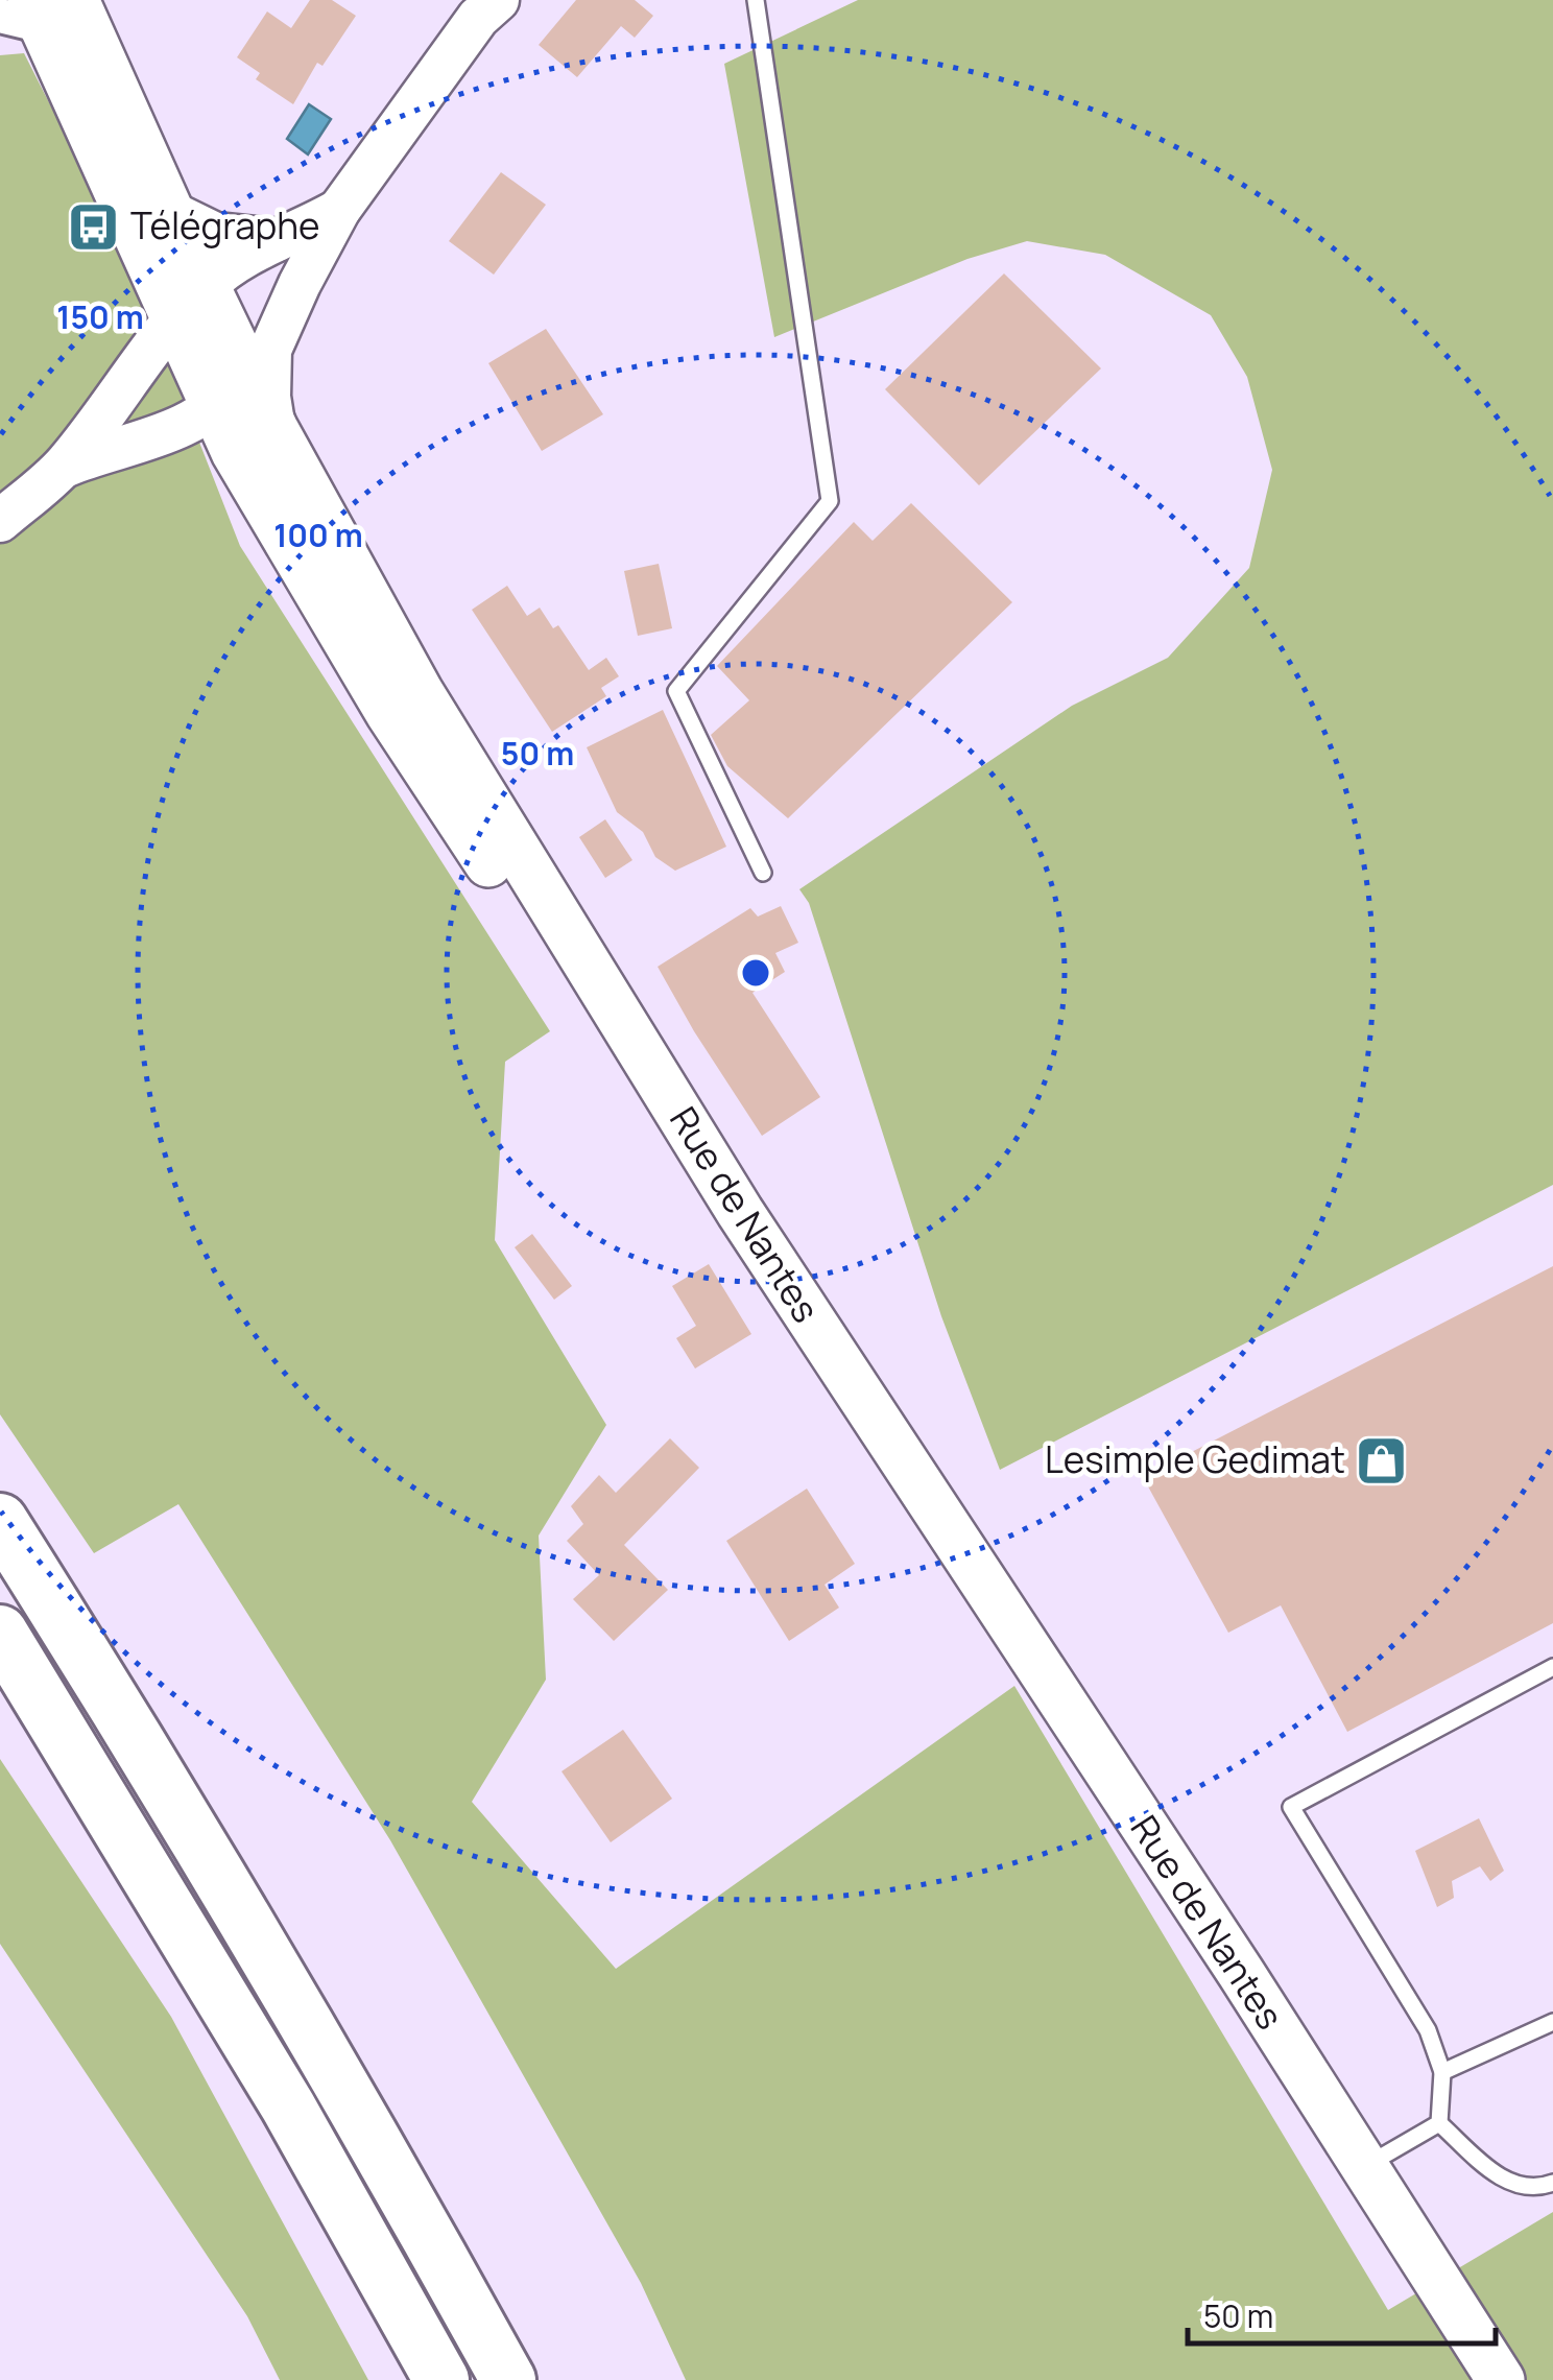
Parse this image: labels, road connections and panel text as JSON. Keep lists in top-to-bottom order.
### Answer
{
  "streets": {
    "main road": ["Rue de Nantes"]
  },
  "places": {
    "bus stop": ["Télégraphe"],
    "shop": ["Lesimple Gedimat"]
  },
  "scale_bar": "50 m",
  "rings": ["150 m", "100 m", "50 m"]
}
